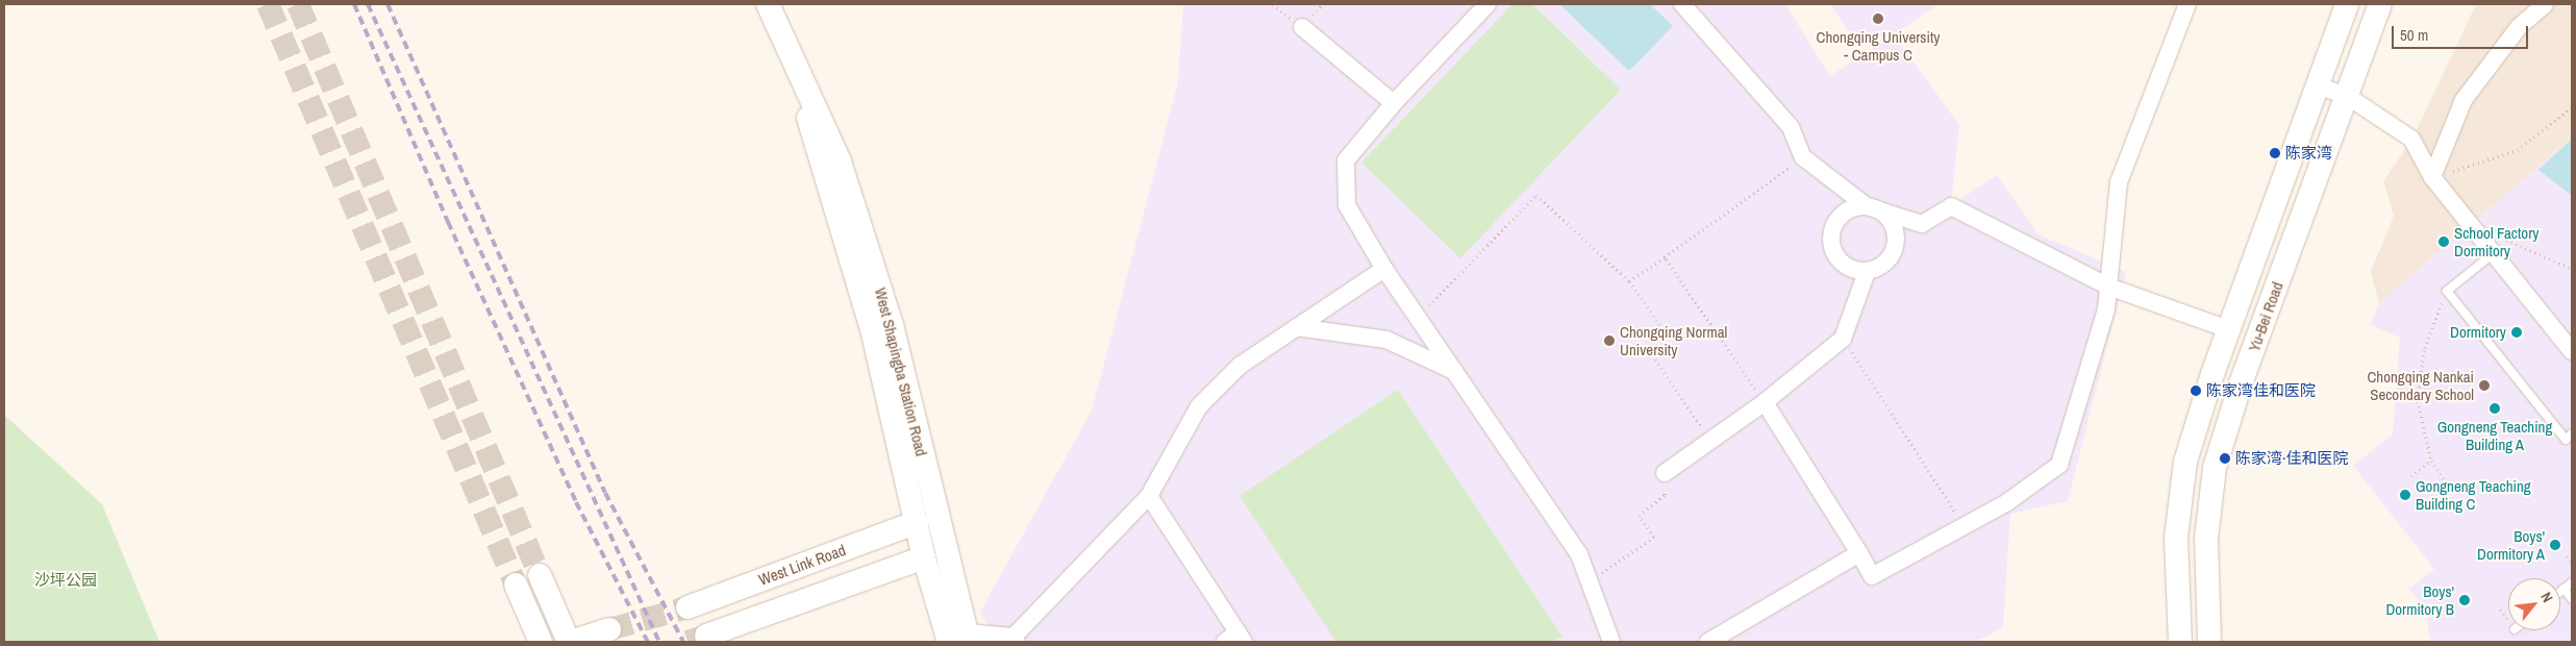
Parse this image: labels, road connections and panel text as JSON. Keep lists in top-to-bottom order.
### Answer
{
  "streets": {
    "main road": ["Yu-Bei Road", "West Shapingba Station Road", "West Link Road"]
  },
  "crossings": [
    ["West Shapingba Station Road", "West Link Road"]
  ],
  "parks": ["沙坪公园"],
  "places": [
    "Chongqing University - Campus C",
    "陈家湾",
    "School Factory Dormitory",
    "Dormitory",
    "Chongqing Normal University",
    "Chongqing Nankai Secondary School",
    "陈家湾佳和医院",
    "Gongneng Teaching Building A",
    "陈家湾·佳和医院",
    "Gongneng Teaching Building C",
    "Boys' Dormitory A",
    "Boys' Dormitory B"
  ],
  "scale_bar": "50 m",
  "north": "top right"
}
